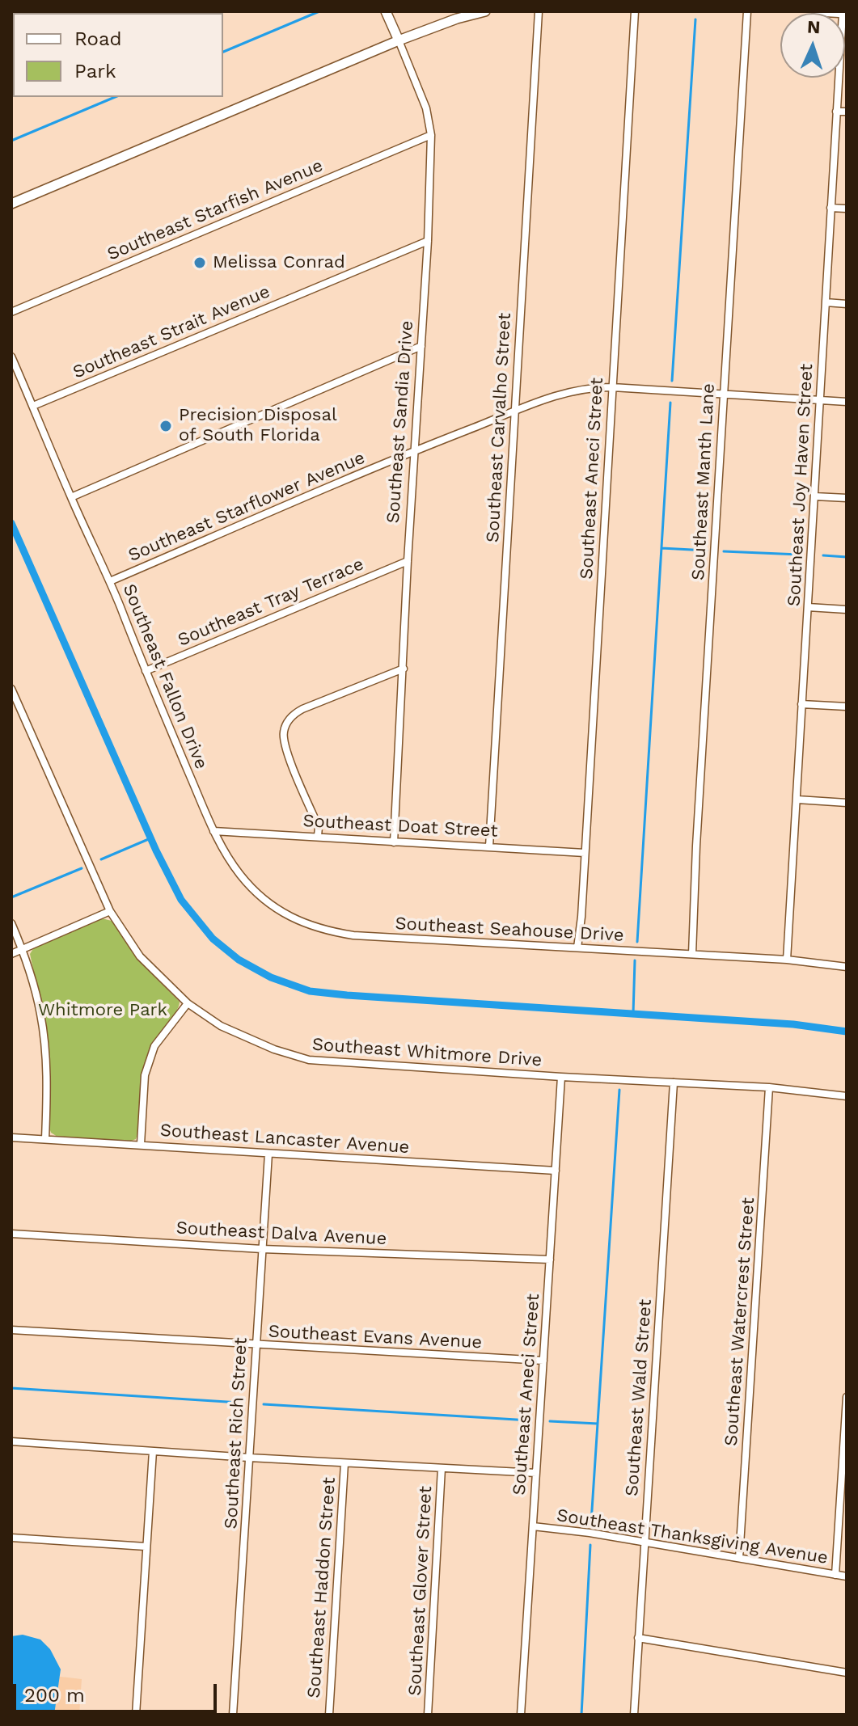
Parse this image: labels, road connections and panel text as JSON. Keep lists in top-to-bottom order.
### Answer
{
  "streets": {
    "street": [
      "Southeast Starfish Avenue",
      "Southeast Strait Avenue",
      "Southeast Sandia Drive",
      "Southeast Carvalho Street",
      "Southeast Aneci Street",
      "Southeast Manth Lane",
      "Southeast Joy Haven Street",
      "Southeast Starflower Avenue",
      "Southeast Tray Terrace",
      "Southeast Fallon Drive",
      "Southeast Doat Street",
      "Southeast Seahouse Drive",
      "Southeast Whitmore Drive",
      "Southeast Lancaster Avenue",
      "Southeast Dalva Avenue",
      "Southeast Watercrest Street",
      "Southeast Evans Avenue",
      "Southeast Wald Street",
      "Southeast Rich Street",
      "Southeast Thanksgiving Avenue",
      "Southeast Haddon Street",
      "Southeast Glover Street"
    ]
  },
  "crossings": [
    ["Southeast Starfish Avenue", "Southeast Sandia Drive"],
    ["Southeast Strait Avenue", "Southeast Sandia Drive"],
    ["Southeast Strait Avenue", "Southeast Fallon Drive"],
    ["Southeast Sandia Drive", "Southeast Starflower Avenue"],
    ["Southeast Sandia Drive", "Southeast Tray Terrace"],
    ["Southeast Sandia Drive", "Southeast Doat Street"],
    ["Southeast Carvalho Street", "Southeast Starflower Avenue"],
    ["Southeast Carvalho Street", "Southeast Doat Street"],
    ["Southeast Aneci Street", "Southeast Starflower Avenue"],
    ["Southeast Aneci Street", "Southeast Doat Street"],
    ["Southeast Aneci Street", "Southeast Seahouse Drive"],
    ["Southeast Aneci Street", "Southeast Whitmore Drive"],
    ["Southeast Aneci Street", "Southeast Lancaster Avenue"],
    ["Southeast Aneci Street", "Southeast Dalva Avenue"],
    ["Southeast Aneci Street", "Southeast Evans Avenue"],
    ["Southeast Aneci Street", "Southeast Thanksgiving Avenue"],
    ["Southeast Manth Lane", "Southeast Starflower Avenue"],
    ["Southeast Manth Lane", "Southeast Seahouse Drive"],
    ["Southeast Joy Haven Street", "Southeast Starflower Avenue"],
    ["Southeast Joy Haven Street", "Southeast Seahouse Drive"],
    ["Southeast Starflower Avenue", "Southeast Fallon Drive"],
    ["Southeast Tray Terrace", "Southeast Fallon Drive"],
    ["Southeast Fallon Drive", "Southeast Doat Street"],
    ["Southeast Fallon Drive", "Southeast Seahouse Drive"],
    ["Southeast Doat Street", "Southeast Seahouse Drive"],
    ["Southeast Whitmore Drive", "Southeast Watercrest Street"],
    ["Southeast Whitmore Drive", "Southeast Wald Street"],
    ["Southeast Lancaster Avenue", "Southeast Rich Street"],
    ["Southeast Dalva Avenue", "Southeast Rich Street"],
    ["Southeast Watercrest Street", "Southeast Thanksgiving Avenue"],
    ["Southeast Evans Avenue", "Southeast Rich Street"],
    ["Southeast Wald Street", "Southeast Thanksgiving Avenue"]
  ],
  "parks": ["Whitmore Park"],
  "places": ["Melissa Conrad", "Precision Disposal of South Florida"],
  "legend": ["Road", "Park"],
  "scale_bar": "200 m",
  "north": "top"
}
